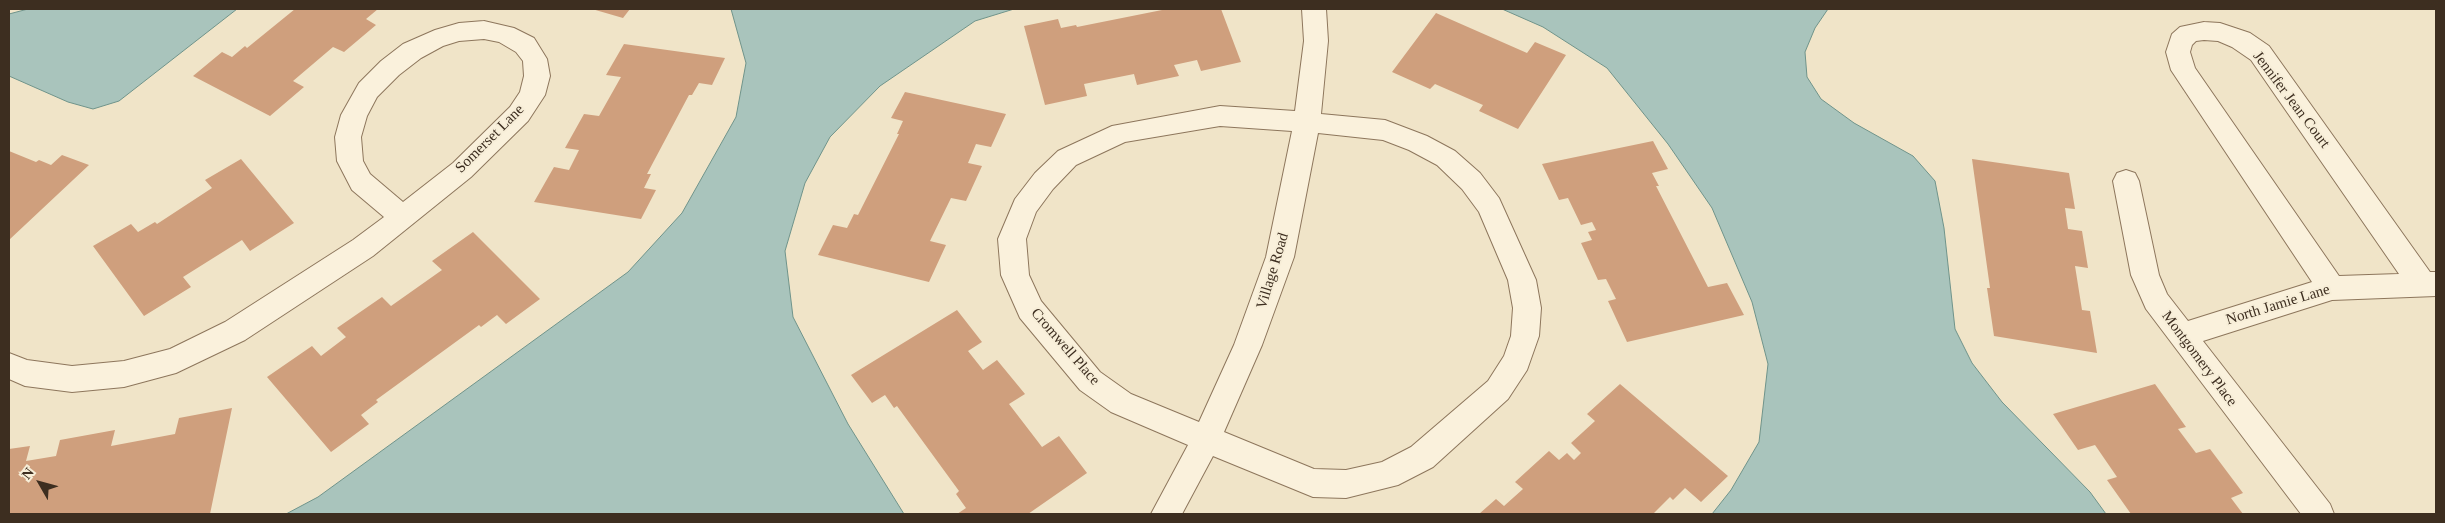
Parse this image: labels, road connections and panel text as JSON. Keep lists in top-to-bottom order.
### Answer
{
  "streets": {
    "street": [
      "Jennifer Jean Court",
      "Somerset Lane",
      "Village Road",
      "North Jamie Lane",
      "Cromwell Place",
      "Montgomery Place"
    ]
  },
  "crossings": [
    ["Jennifer Jean Court", "North Jamie Lane"],
    ["Village Road", "Cromwell Place"],
    ["North Jamie Lane", "Montgomery Place"]
  ],
  "north": "top left"
}
